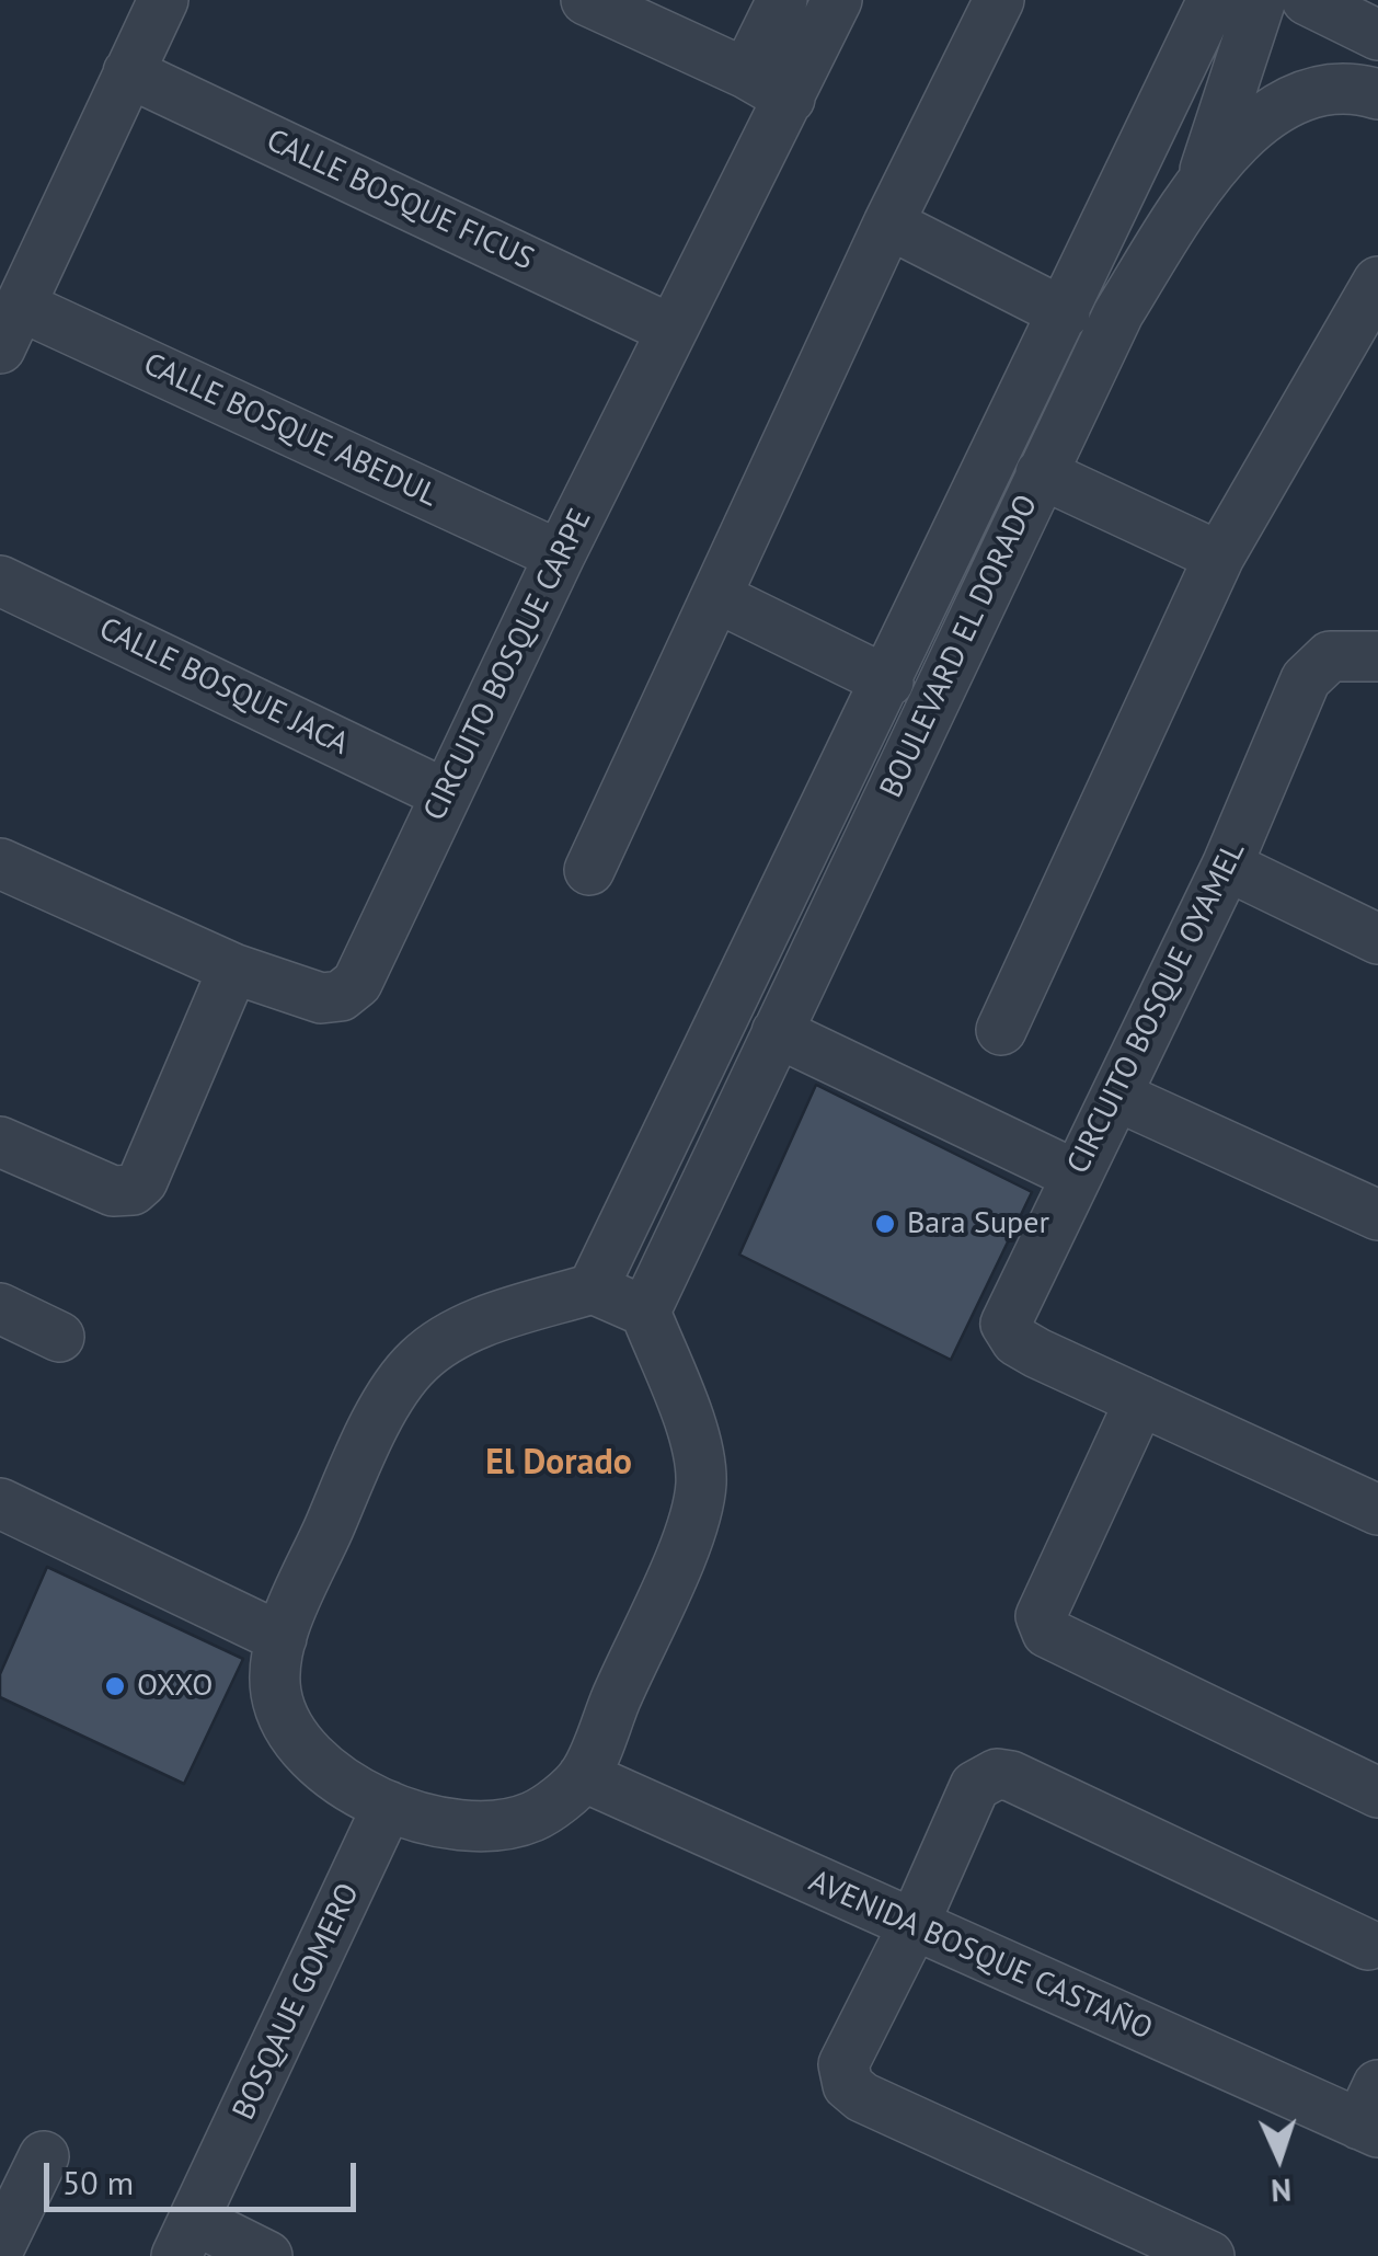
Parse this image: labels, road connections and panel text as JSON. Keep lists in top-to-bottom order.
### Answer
{
  "streets": {
    "street": [
      "CALLE BOSQUE FICUS",
      "CALLE BOSQUE ABEDUL",
      "BOULEVARD EL DORADO",
      "CIRCUITO BOSQUE CARPE",
      "CALLE BOSQUE JACA",
      "CIRCUITO BOSQUE OYAMEL",
      "AVENIDA BOSQUE CASTAÑO",
      "BOSQAUE GOMERO"
    ]
  },
  "crossings": [
    ["CALLE BOSQUE FICUS", "CIRCUITO BOSQUE CARPE"],
    ["CALLE BOSQUE ABEDUL", "CIRCUITO BOSQUE CARPE"],
    ["CIRCUITO BOSQUE CARPE", "CALLE BOSQUE JACA"]
  ],
  "districts": ["El Dorado"],
  "places": ["Bara Super", "OXXO"],
  "scale_bar": "50 m",
  "north": "bottom"
}
